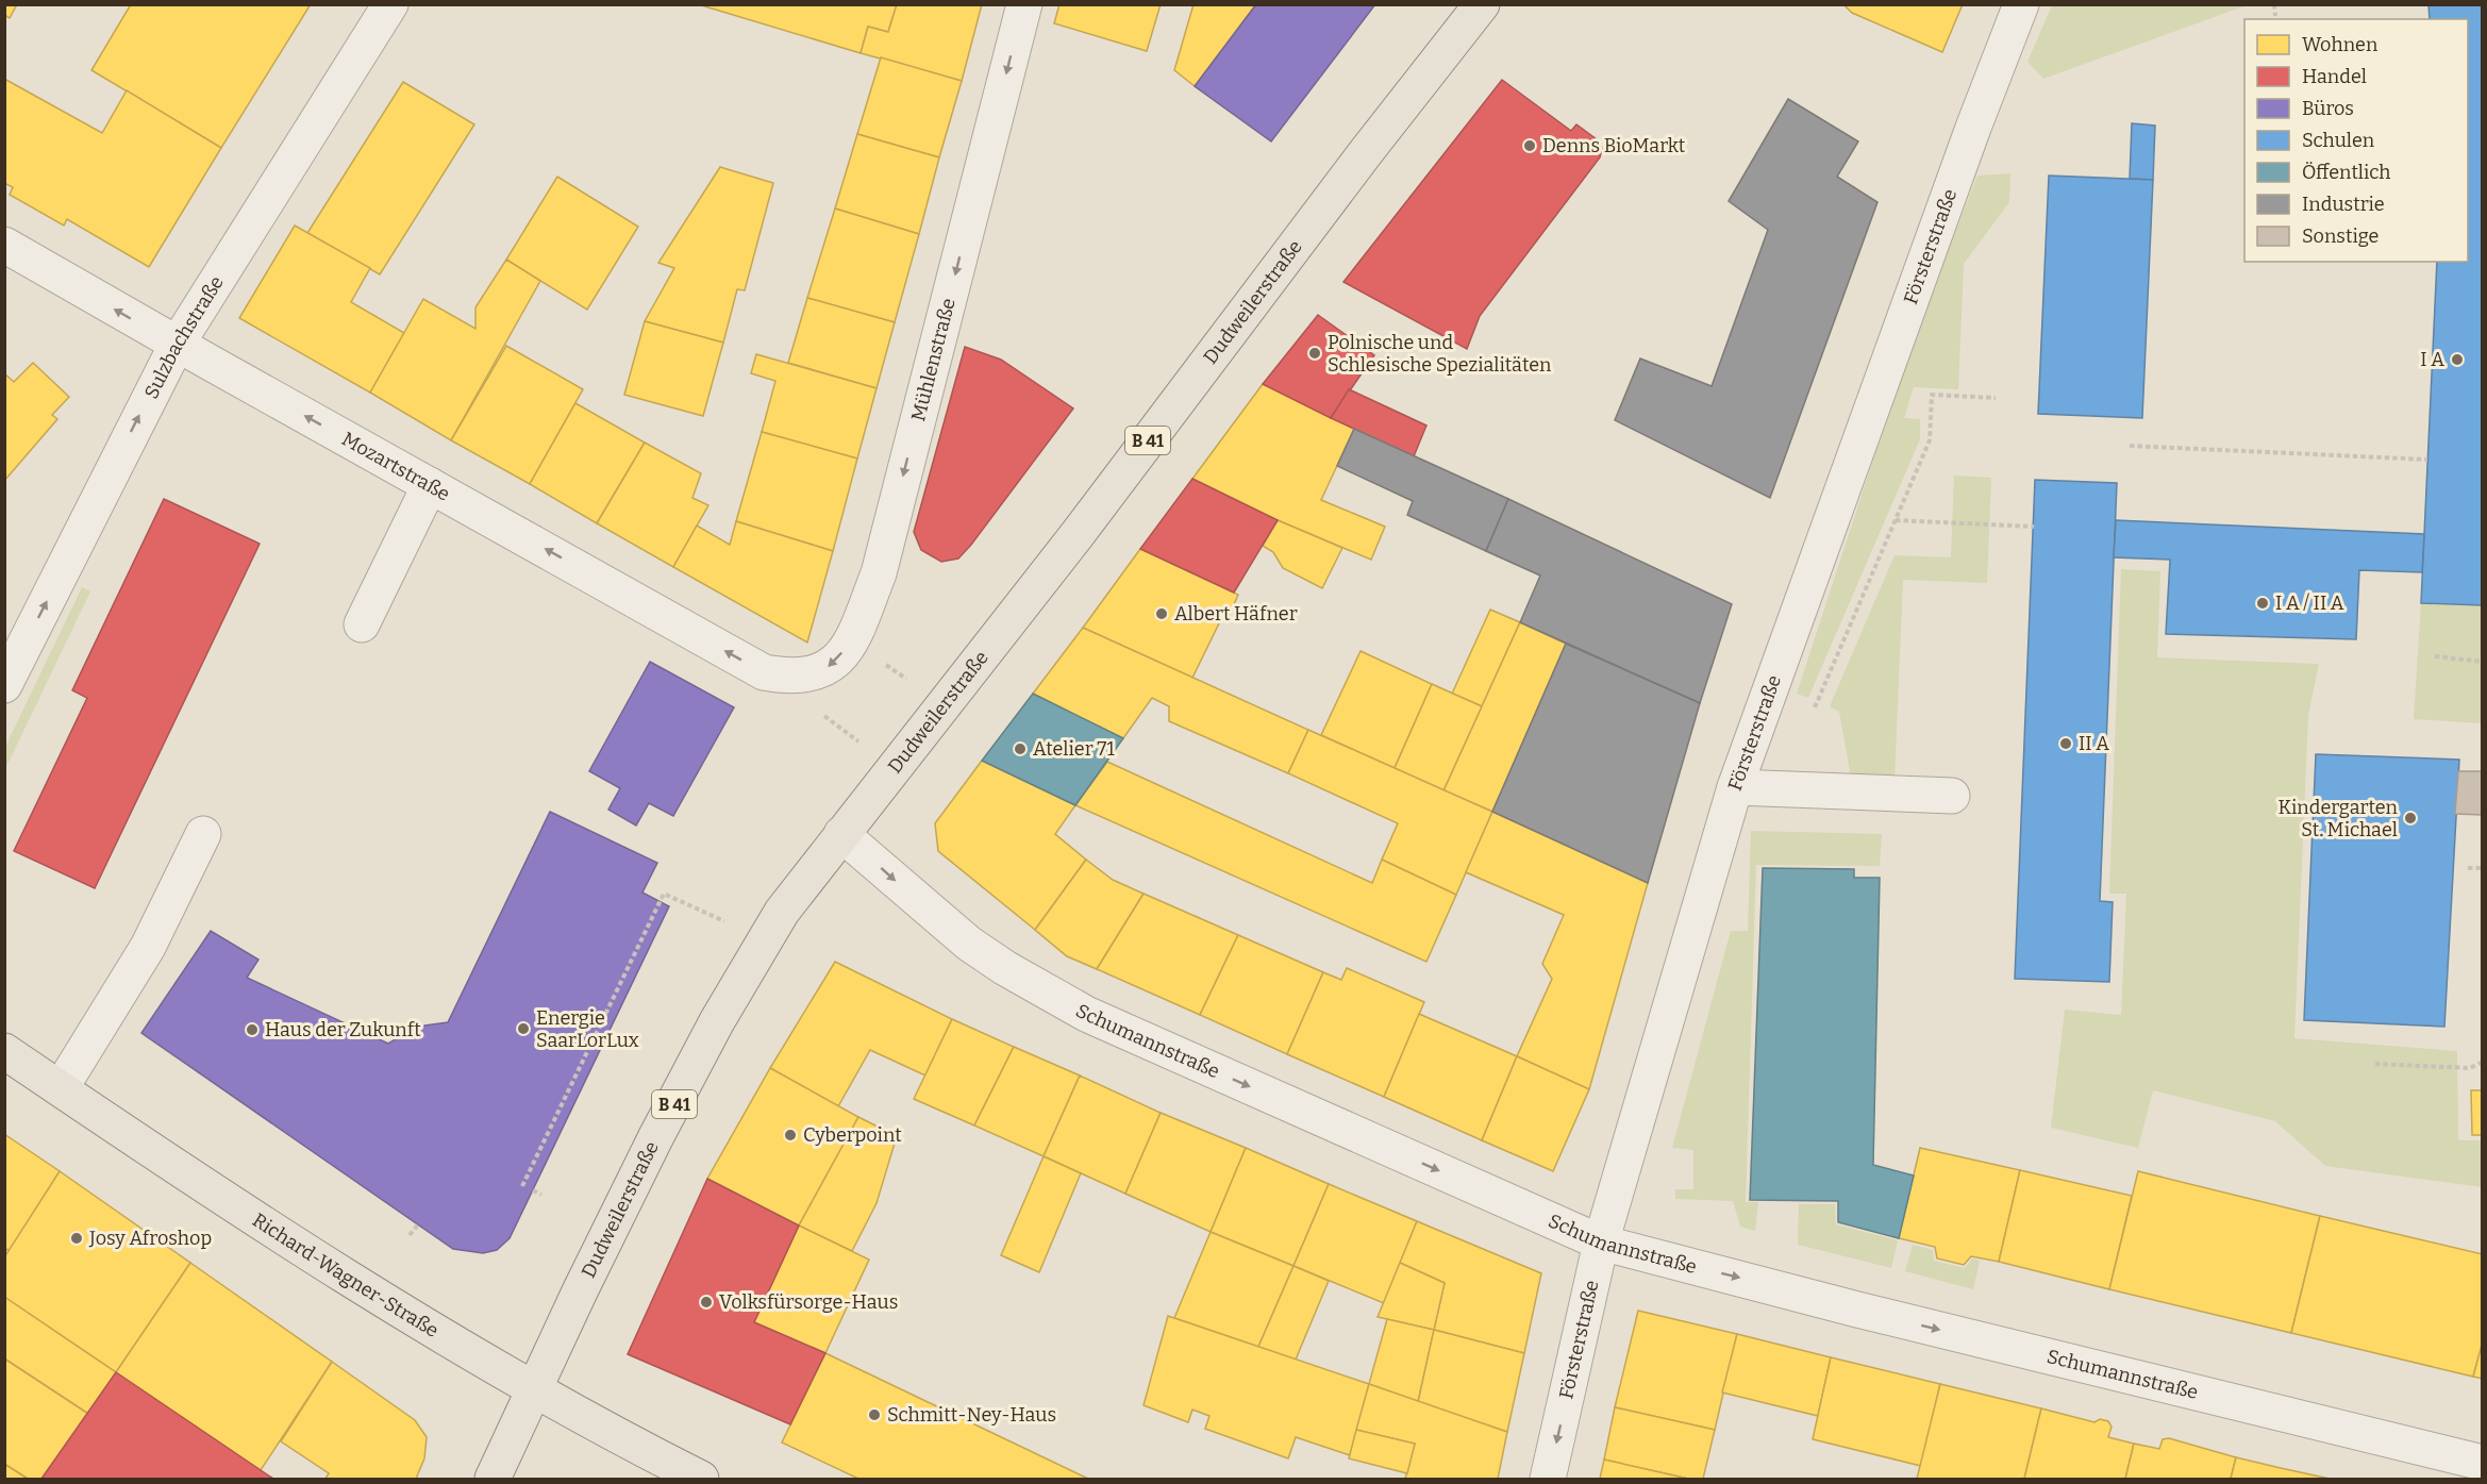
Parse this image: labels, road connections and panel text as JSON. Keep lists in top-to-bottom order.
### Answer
{
  "streets": {
    "main road": ["Dudweilerstraße", "B 41", "Richard-Wagner-Straße"],
    "street": [
      "Försterstraße",
      "Sulzbachstraße",
      "Mühlenstraße",
      "Mozartstraße",
      "Schumannstraße"
    ]
  },
  "crossings": [
    ["Försterstraße", "Schumannstraße"],
    ["Dudweilerstraße", "Schumannstraße"],
    ["Dudweilerstraße", "Richard-Wagner-Straße"],
    ["Sulzbachstraße", "Mozartstraße"],
    ["Mühlenstraße", "Mozartstraße"]
  ],
  "one_way": ["Mühlenstraße", "Mozartstraße", "Schumannstraße"],
  "places": [
    "Denns BioMarkt",
    "Polnische und Schlesische Spezialitäten",
    "I A",
    "I A / II A",
    "Albert Häfner",
    "II A",
    "Atelier 71",
    "Kindergarten St. Michael",
    "Energie SaarLorLux",
    "Haus der Zukunft",
    "Cyberpoint",
    "Josy Afroshop",
    "Volksfürsorge-Haus",
    "Schmitt-Ney-Haus"
  ],
  "legend": [
    "Wohnen",
    "Handel",
    "Büros",
    "Schulen",
    "Öffentlich",
    "Industrie",
    "Sonstige"
  ]
}
